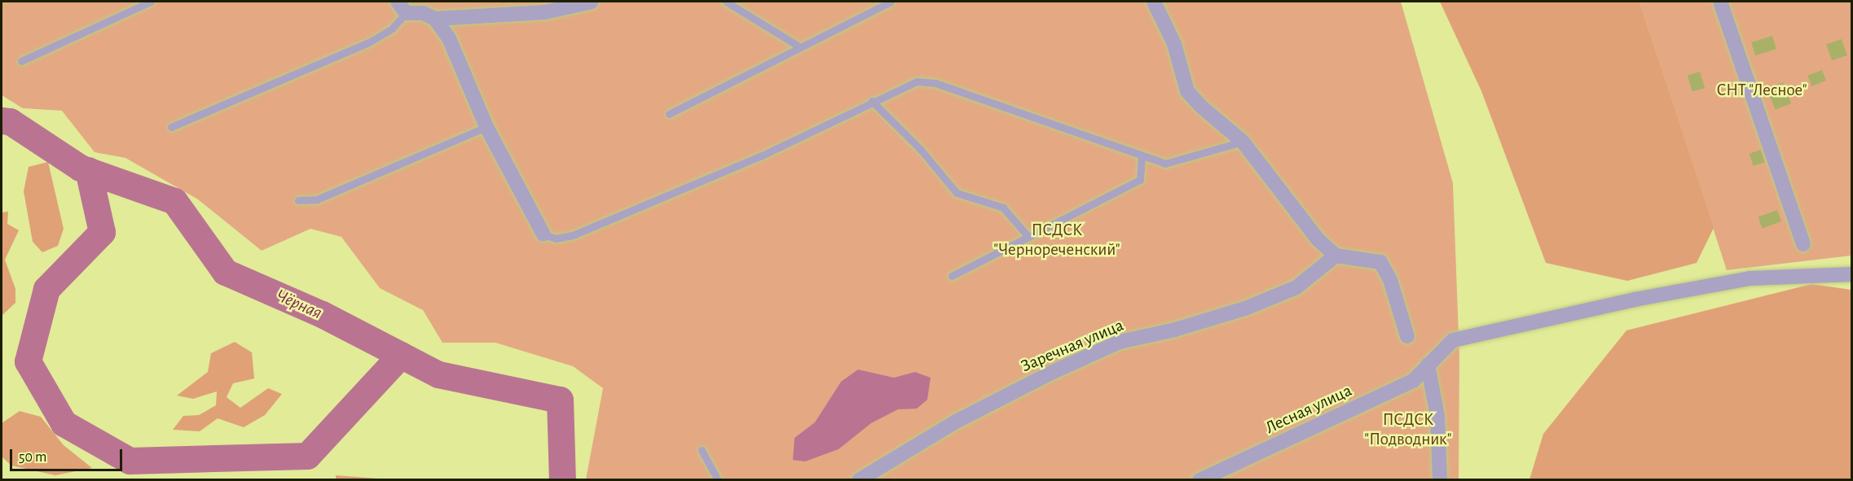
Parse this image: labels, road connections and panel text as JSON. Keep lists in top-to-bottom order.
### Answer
{
  "streets": {
    "street": ["Заречная улица", "Лесная улица"]
  },
  "water": ["Чёрная"],
  "parks": ["СНТ \"Лесное\"", "ПСДСК \"Чернореченский\"", "ПСДСК \"Подводник\""],
  "scale_bar": "50 m"
}
